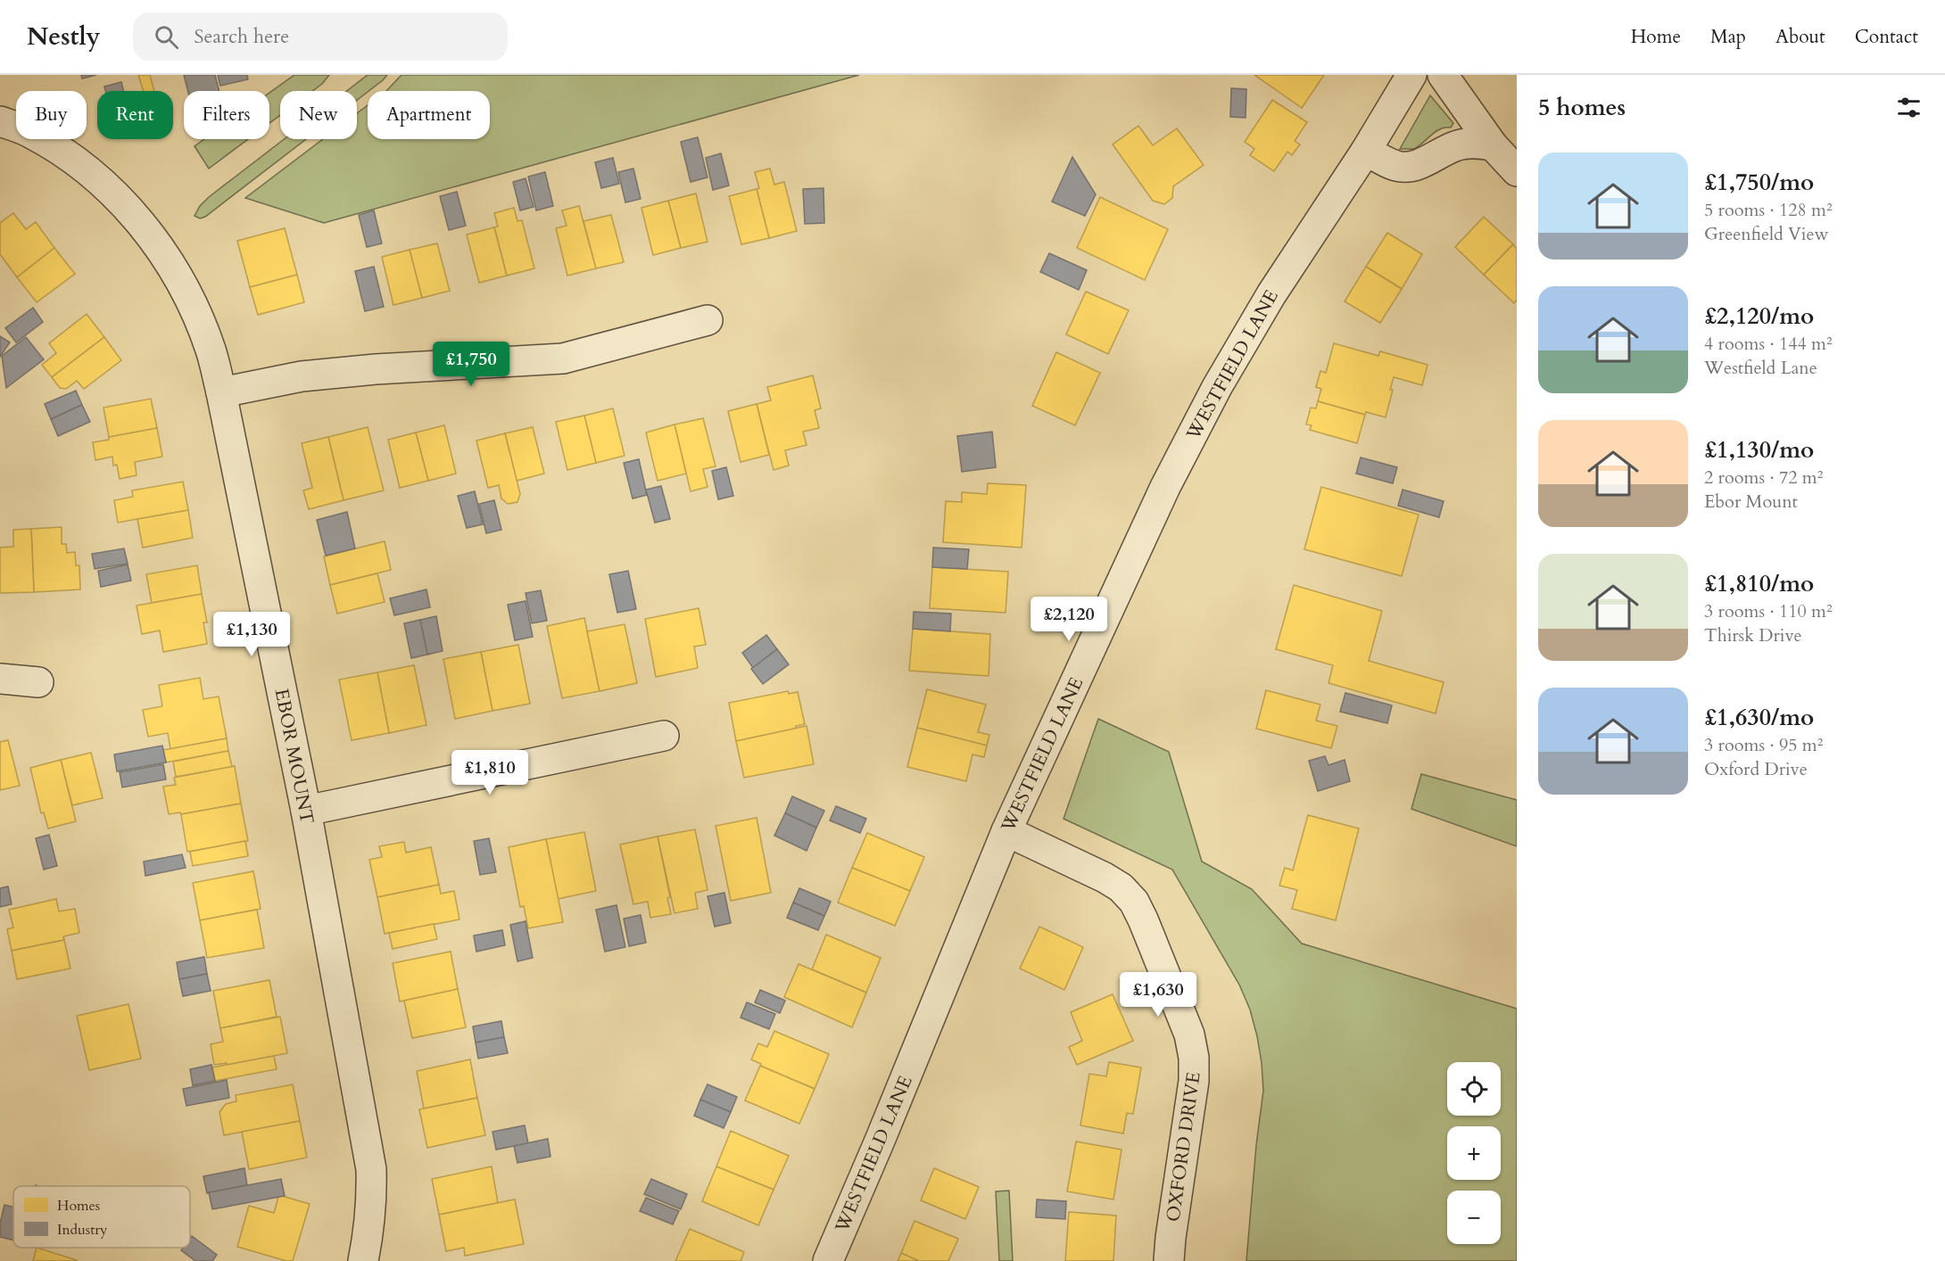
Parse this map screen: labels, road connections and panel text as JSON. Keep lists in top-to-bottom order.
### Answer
{
  "streets": {
    "street": ["WESTFIELD LANE", "EBOR MOUNT", "OXFORD DRIVE"]
  },
  "crossings": [
    ["WESTFIELD LANE", "OXFORD DRIVE"]
  ],
  "legend": ["Homes", "Industry"],
  "page": {
    "header": "Nestly",
    "search": "Search here",
    "nav": [
      "Home",
      "Map",
      "About",
      "Contact"
    ],
    "heading": "5 homes",
    "chip": [
      "Buy",
      "Rent",
      "Filters",
      "New",
      "Apartment"
    ],
    "list": [
      {
        "name": "£1,750/mo",
        "note": "5 rooms · 128 m² · Greenfield View"
      },
      {
        "name": "£2,120/mo",
        "note": "4 rooms · 144 m² · Westfield Lane"
      },
      {
        "name": "£1,130/mo",
        "note": "2 rooms · 72 m² · Ebor Mount"
      },
      {
        "name": "£1,810/mo",
        "note": "3 rooms · 110 m² · Thirsk Drive"
      },
      {
        "name": "£1,630/mo",
        "note": "3 rooms · 95 m² · Oxford Drive"
      }
    ],
    "price": [
      "£1,750",
      "£2,120",
      "£1,130",
      "£1,810",
      "£1,630"
    ],
    "map_buttons": ["+", "−"]
  }
}
